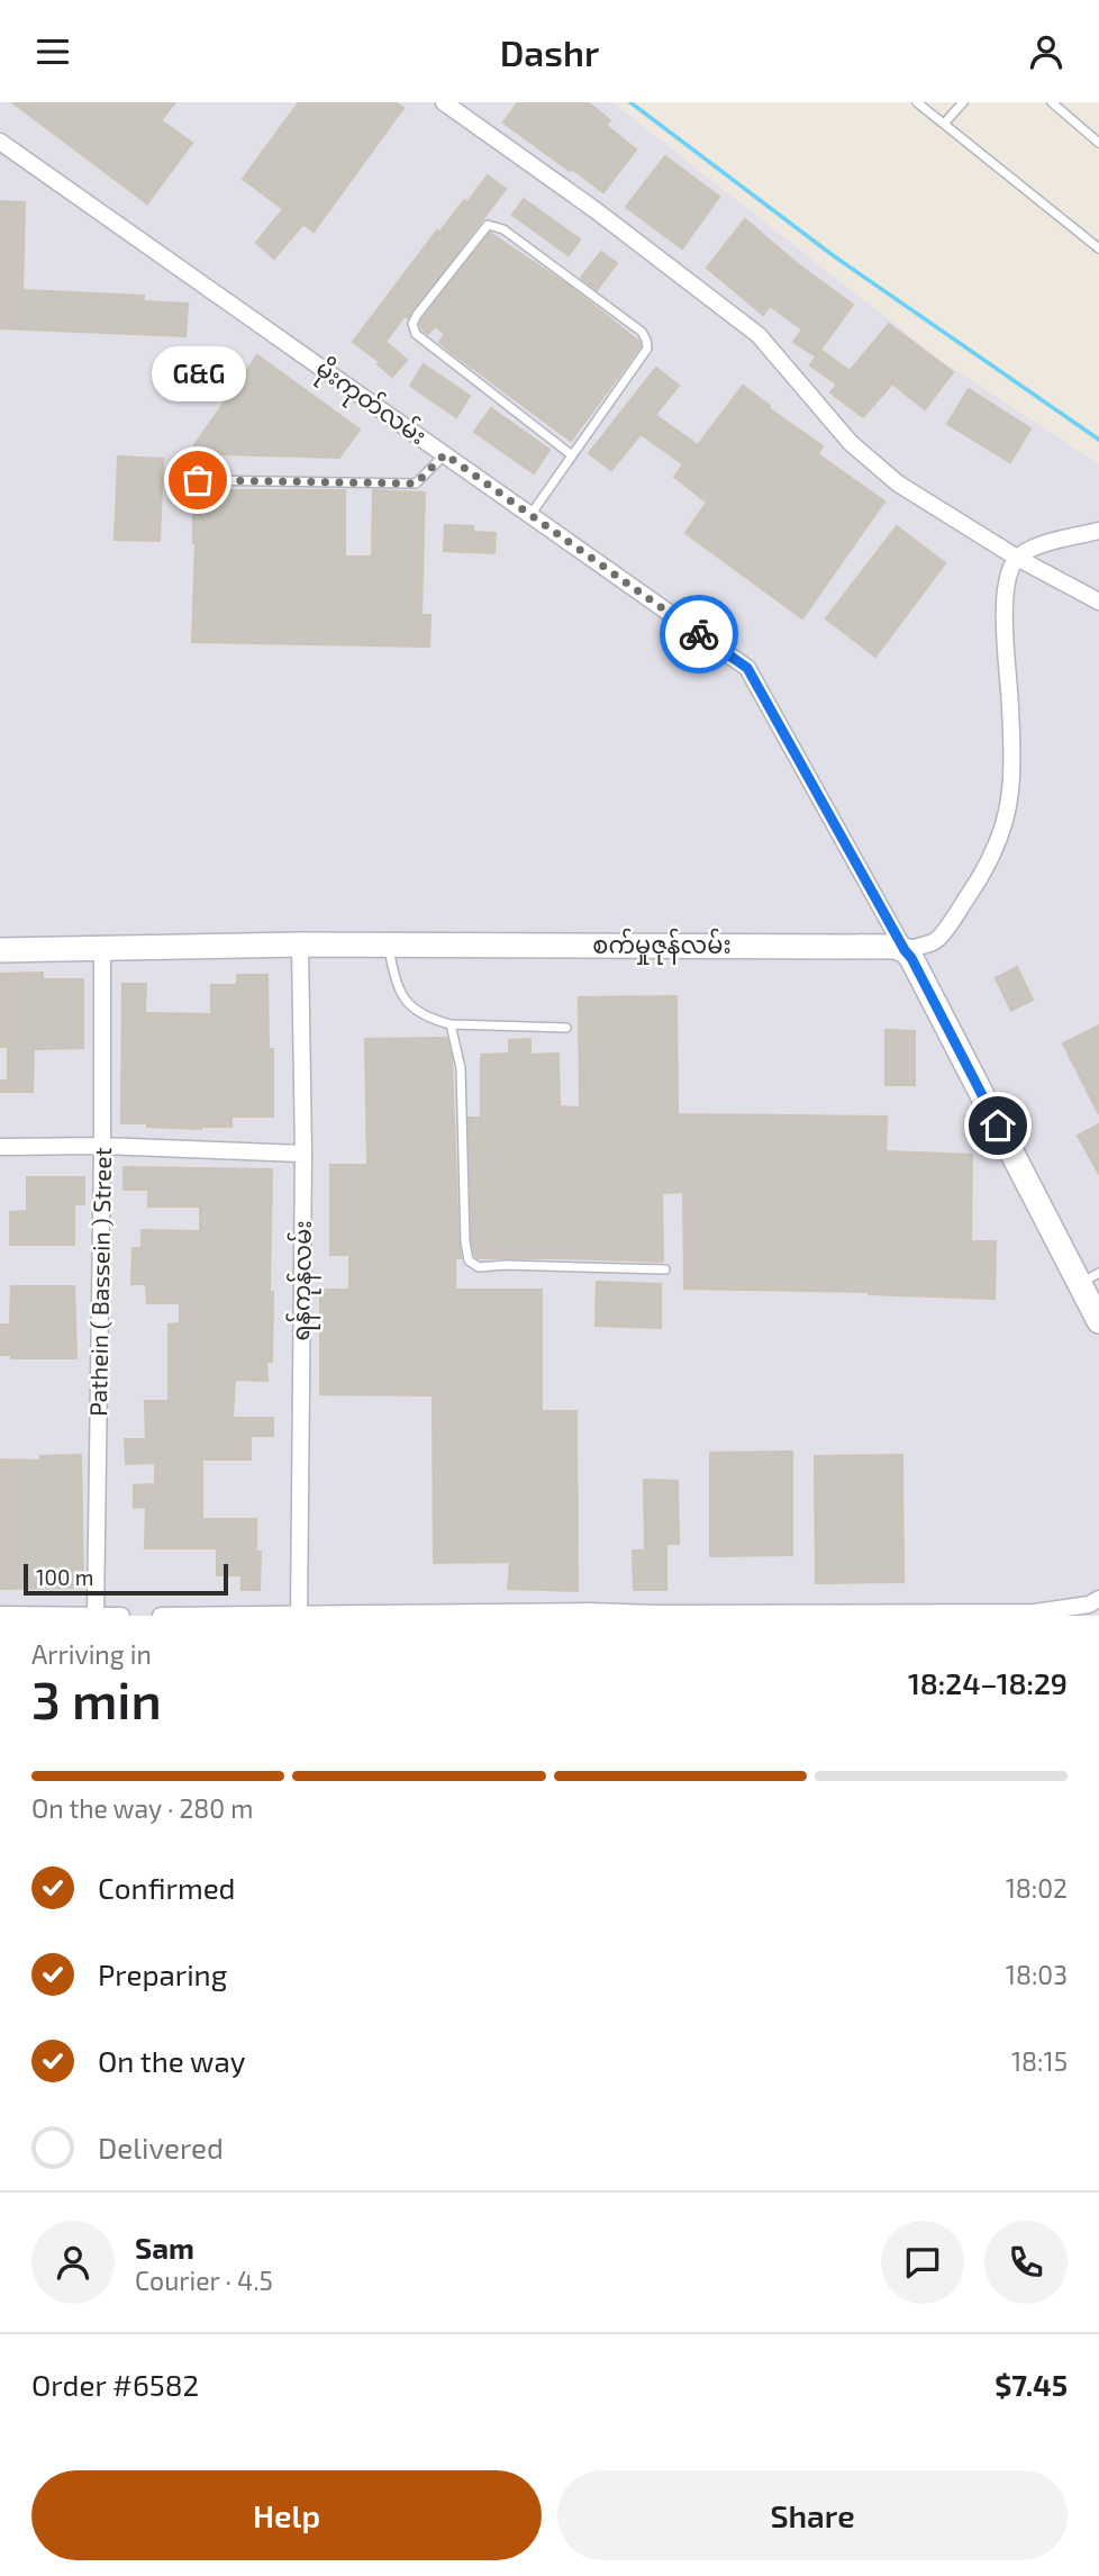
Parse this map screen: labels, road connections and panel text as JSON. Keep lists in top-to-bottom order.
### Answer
{
  "streets": {
    "street": [
      "မိုးကုတ်လမ်း",
      "စက်မှုဇုန်လမ်း",
      "ရန်ကုန်လမ်း",
      "Pathein ( Bassein ) Street"
    ]
  },
  "crossings": [
    ["မိုးကုတ်လမ်း", "စက်မှုဇုန်လမ်း"],
    ["စက်မှုဇုန်လမ်း", "ရန်ကုန်လမ်း"],
    ["စက်မှုဇုန်လမ်း", "Pathein ( Bassein ) Street"]
  ],
  "places": ["G&G"],
  "scale_bar": "100 m",
  "page": {
    "header": "Dashr",
    "bubble": "G&G",
    "scale": "100 m",
    "heading": ["3 min", "Arriving in", "18:24–18:29"],
    "panel": [
      "Sam",
      "Courier · 4.5",
      "Order #6582",
      "$7.45"
    ],
    "bar": "On the way · 280 m",
    "list": [
      ["Confirmed", "18:02"],
      ["Preparing", "18:03"],
      ["On the way", "18:15"],
      "Delivered"
    ],
    "buttons": ["Help", "Share"]
  }
}
